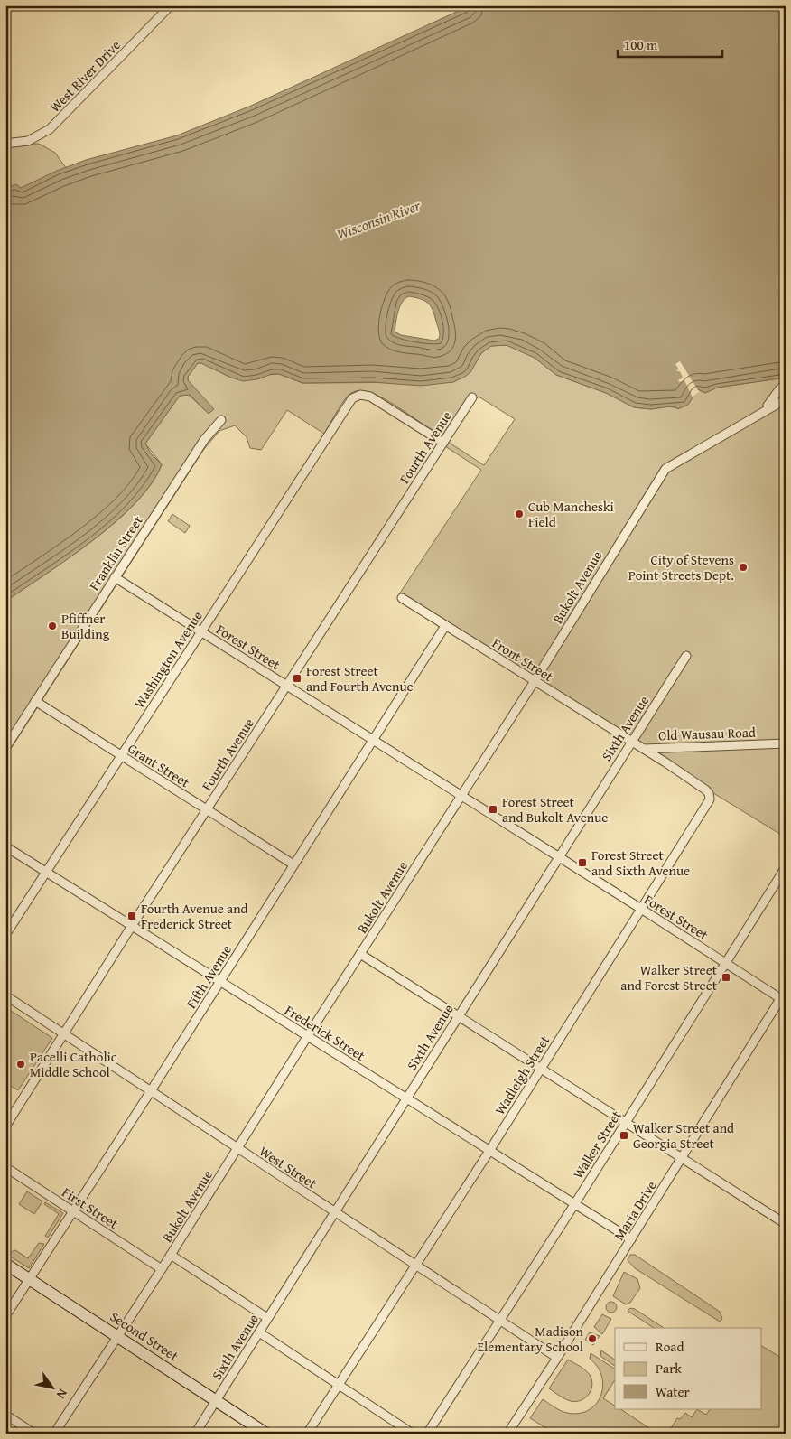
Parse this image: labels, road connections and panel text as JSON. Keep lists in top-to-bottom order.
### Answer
{
  "streets": {
    "street": [
      "West River Drive",
      "Fourth Avenue",
      "Franklin Street",
      "Bukolt Avenue",
      "Forest Street",
      "Washington Avenue",
      "Front Street",
      "Sixth Avenue",
      "Old Wausau Road",
      "Grant Street",
      "Fifth Avenue",
      "Frederick Street",
      "Wadleigh Street",
      "Walker Street",
      "West Street",
      "First Street",
      "Maria Drive",
      "Second Street"
    ]
  },
  "crossings": [
    ["Fourth Avenue", "Forest Street"],
    ["Fourth Avenue", "Washington Avenue"],
    ["Fourth Avenue", "Grant Street"],
    ["Fourth Avenue", "Frederick Street"],
    ["Fourth Avenue", "West Street"],
    ["Franklin Street", "Forest Street"],
    ["Franklin Street", "Grant Street"],
    ["Bukolt Avenue", "Forest Street"],
    ["Bukolt Avenue", "Front Street"],
    ["Bukolt Avenue", "Frederick Street"],
    ["Bukolt Avenue", "West Street"],
    ["Bukolt Avenue", "First Street"],
    ["Bukolt Avenue", "Second Street"],
    ["Forest Street", "Washington Avenue"],
    ["Forest Street", "Sixth Avenue"],
    ["Forest Street", "Fifth Avenue"],
    ["Forest Street", "Wadleigh Street"],
    ["Forest Street", "Walker Street"],
    ["Forest Street", "Maria Drive"],
    ["Washington Avenue", "Grant Street"],
    ["Washington Avenue", "Frederick Street"],
    ["Front Street", "Sixth Avenue"],
    ["Front Street", "Old Wausau Road"],
    ["Front Street", "Fifth Avenue"],
    ["Sixth Avenue", "Old Wausau Road"],
    ["Sixth Avenue", "Frederick Street"],
    ["Sixth Avenue", "West Street"],
    ["Sixth Avenue", "Second Street"],
    ["Old Wausau Road", "Wadleigh Street"],
    ["Grant Street", "Fifth Avenue"],
    ["Fifth Avenue", "Frederick Street"],
    ["Fifth Avenue", "West Street"],
    ["Fifth Avenue", "First Street"],
    ["Fifth Avenue", "Second Street"],
    ["Frederick Street", "Wadleigh Street"],
    ["Frederick Street", "Walker Street"],
    ["Frederick Street", "Maria Drive"],
    ["Wadleigh Street", "West Street"],
    ["Walker Street", "West Street"],
    ["West Street", "Maria Drive"]
  ],
  "water": ["Wisconsin River"],
  "places": {
    "other": [
      "Cub Mancheski Field",
      "City of Stevens Point Streets Dept.",
      "Pfiffner Building",
      "Pacelli Catholic Middle School",
      "Madison Elementary School"
    ],
    "transit": [
      "Forest Street and Fourth Avenue",
      "Forest Street and Bukolt Avenue",
      "Forest Street and Sixth Avenue",
      "Fourth Avenue and Frederick Street",
      "Walker Street and Forest Street",
      "Walker Street and Georgia Street"
    ]
  },
  "legend": ["Road", "Park", "Water"],
  "scale_bar": "100 m",
  "north": "bottom right"
}
